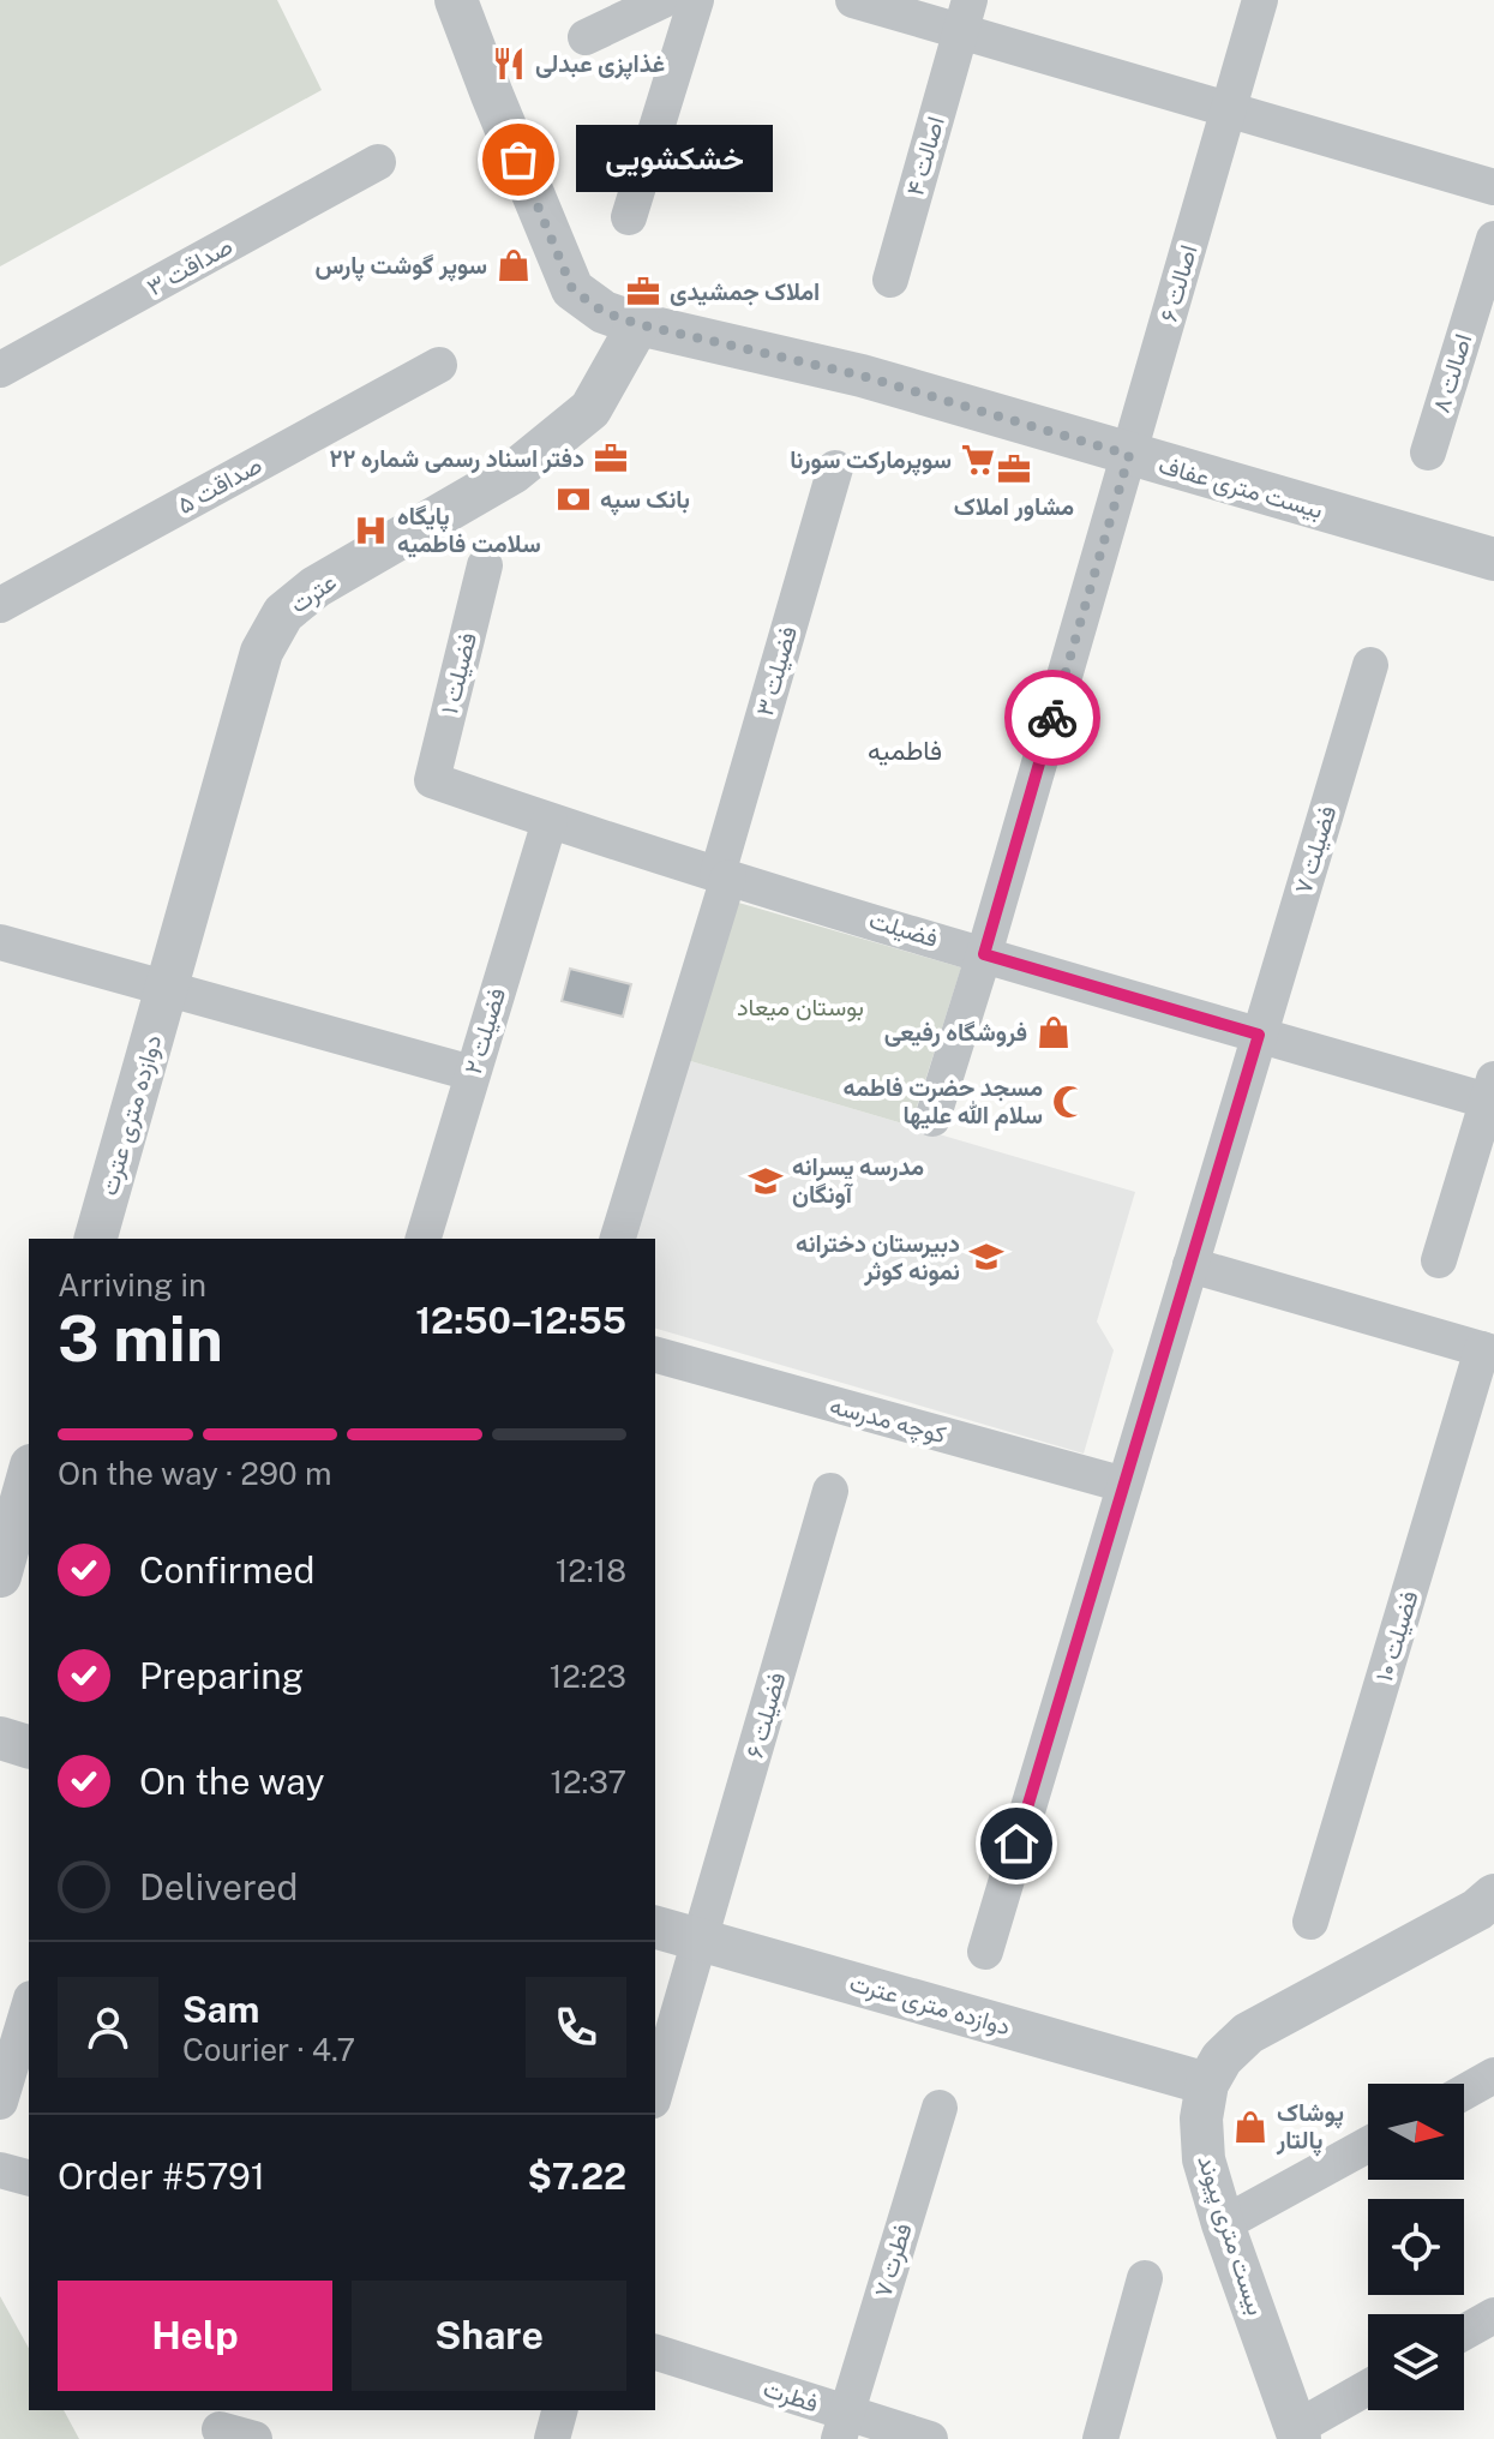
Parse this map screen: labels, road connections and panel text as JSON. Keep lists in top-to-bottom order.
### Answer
{
  "streets": {
    "street": [
      "اصالت ۴",
      "صداقت ۳",
      "اصالت ۶",
      "اصالت ۸",
      "صداقت ۵",
      "بیست متری عفاف",
      "عترت",
      "فضیلت ۳",
      "فضیلت ۱",
      "فضیلت ۷",
      "فضیلت",
      "فضیلت ۲",
      "دوازده متری عترت",
      "کوچه مدرسه",
      "فضیلت ۱۰",
      "فضیلت ۶",
      "بیست متری پیوند",
      "فطرت ۷",
      "فطرت"
    ]
  },
  "crossings": [
    ["اصالت ۶", "بیست متری عفاف"],
    ["اصالت ۶", "فضیلت"],
    ["بیست متری عفاف", "عترت"],
    ["عترت", "دوازده متری عترت"],
    ["فضیلت ۳", "فضیلت"],
    ["فضیلت ۱", "فضیلت"],
    ["فضیلت ۷", "فضیلت"],
    ["فضیلت ۷", "کوچه مدرسه"],
    ["فضیلت", "فضیلت ۲"],
    ["دوازده متری عترت", "فضیلت ۶"],
    ["دوازده متری عترت", "بیست متری پیوند"],
    ["فطرت ۷", "فطرت"]
  ],
  "districts": ["فاطمیه"],
  "parks": ["بوستان میعاد"],
  "places": {
    "restaurant": ["غذاپزی عبدلی"],
    "other": ["خشکشویی"],
    "shop": ["سوپر گوشت پارس", "فروشگاه رفیعی", "پوشاک پالتار"],
    "office": ["املاک جمشیدی", "دفتر اسناد رسمی شماره ۲۲", "مشاور املاک"],
    "supermarket": ["سوپرمارکت سورنا"],
    "bank": ["بانک سپه"],
    "hospital": ["پایگاه سلامت فاطمیه"],
    "mosque": ["مسجد حضرت فاطمه سلام الله علیها"],
    "school or university": ["مدرسه پسرانه آونگان", "دبیرستان دخترانه نمونه کوثر"]
  },
  "north": "right",
  "page": {
    "bubble": "خشکشویی",
    "heading": ["3 min", "Arriving in", "12:50–12:55"],
    "panel": [
      "Sam",
      "Courier · 4.7",
      "Order #5791",
      "$7.22"
    ],
    "bar": "On the way · 290 m",
    "list": [
      ["Confirmed", "12:18"],
      ["Preparing", "12:23"],
      ["On the way", "12:37"],
      "Delivered"
    ],
    "buttons": ["Help", "Share"]
  }
}
